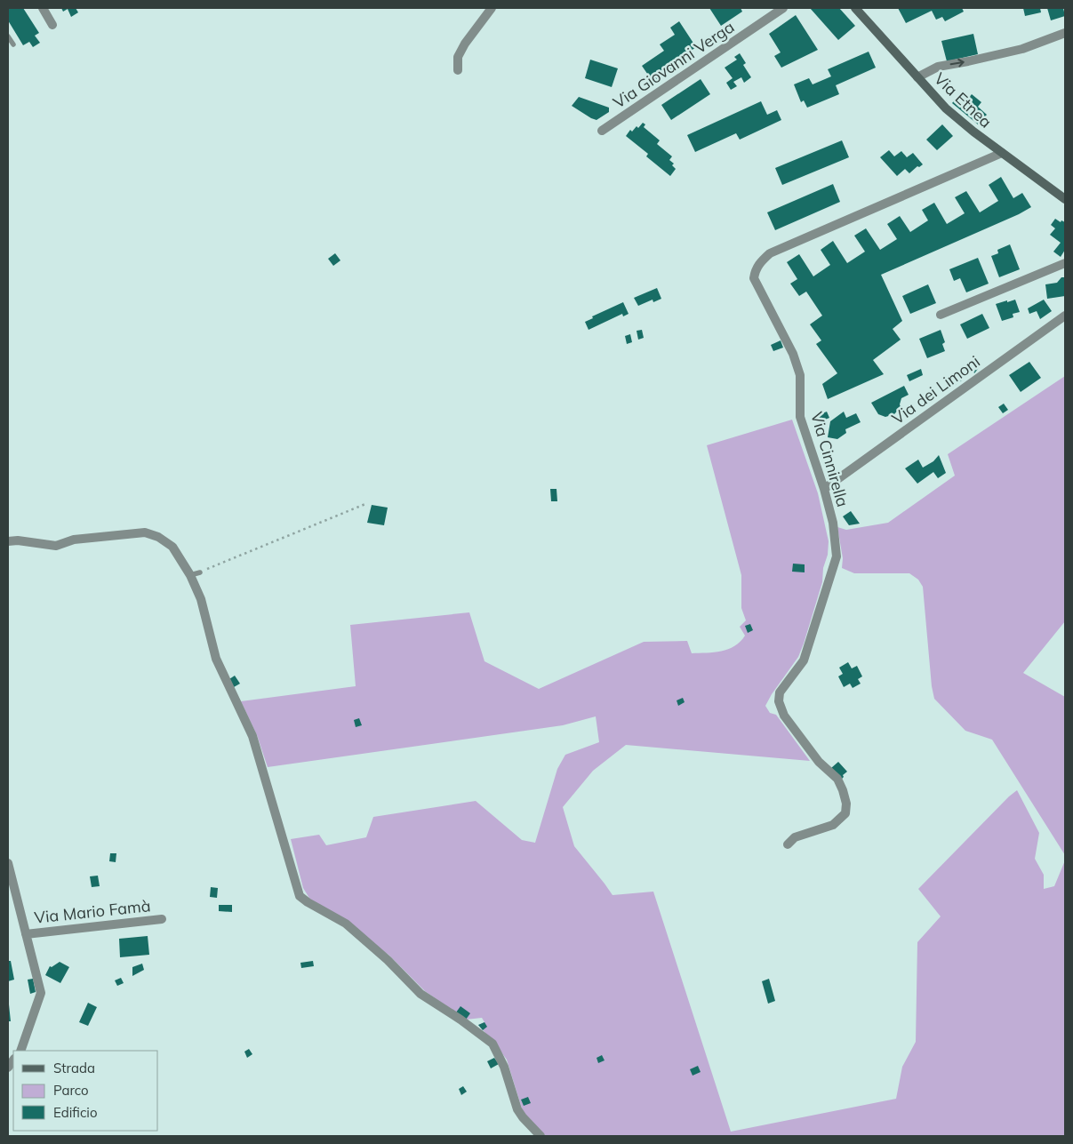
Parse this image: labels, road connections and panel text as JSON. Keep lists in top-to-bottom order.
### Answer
{
  "streets": {
    "main road": ["Via Etnea"],
    "street": [
      "Via Giovanni Verga",
      "Via dei Limoni",
      "Via Cinnirella",
      "Via Mario Famà"
    ]
  },
  "crossings": [
    ["Via Etnea", "Via Cinnirella"],
    ["Via dei Limoni", "Via Cinnirella"]
  ],
  "legend": ["Strada", "Parco", "Edificio"]
}
